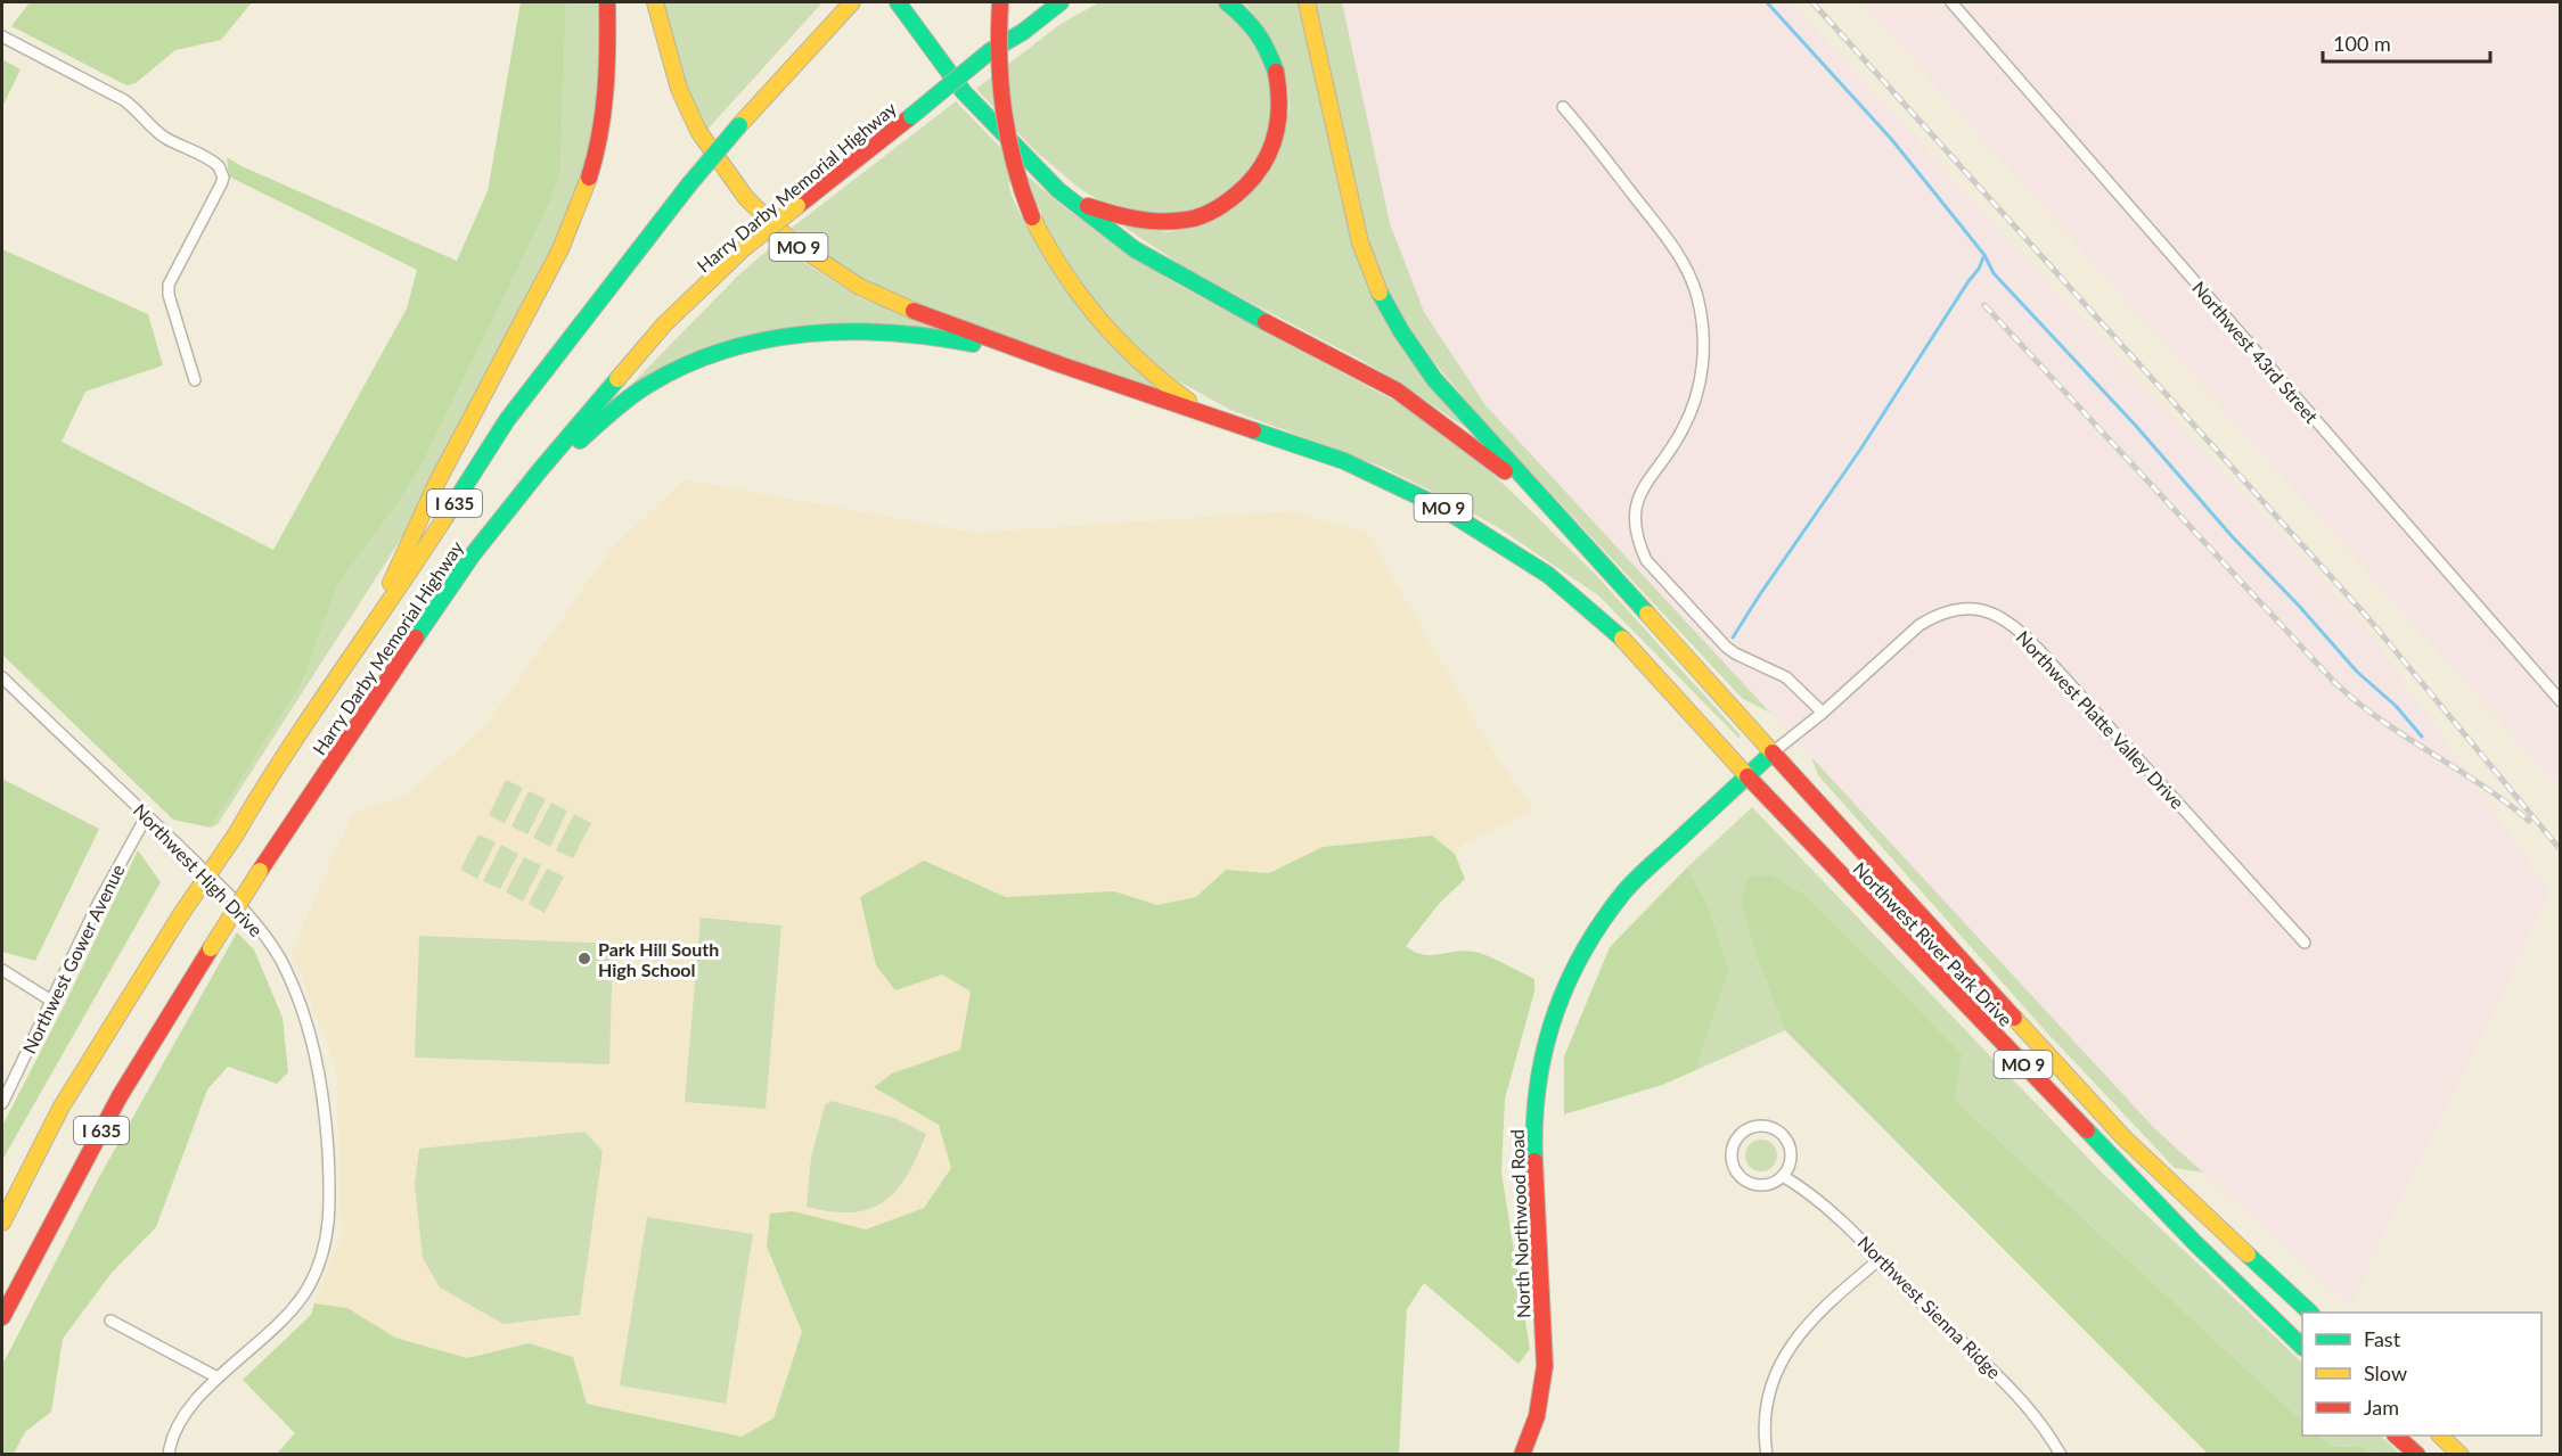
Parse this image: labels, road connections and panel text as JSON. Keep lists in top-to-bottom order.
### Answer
{
  "streets": {
    "main road": [
      "Harry Darby Memorial Highway",
      "MO 9",
      "I 635",
      "Northwest River Park Drive",
      "North Northwood Road"
    ],
    "street": [
      "Northwest 43rd Street",
      "Northwest Platte Valley Drive",
      "Northwest High Drive",
      "Northwest Gower Avenue",
      "Northwest Sienna Ridge"
    ]
  },
  "crossings": [
    ["MO 9", "Northwest River Park Drive"],
    ["Northwest Platte Valley Drive", "Northwest River Park Drive"],
    ["Northwest Platte Valley Drive", "North Northwood Road"],
    ["Northwest High Drive", "Northwest Gower Avenue"],
    ["Northwest River Park Drive", "North Northwood Road"]
  ],
  "places": ["Park Hill South High School"],
  "legend": ["Fast", "Slow", "Jam"],
  "scale_bar": "100 m"
}
